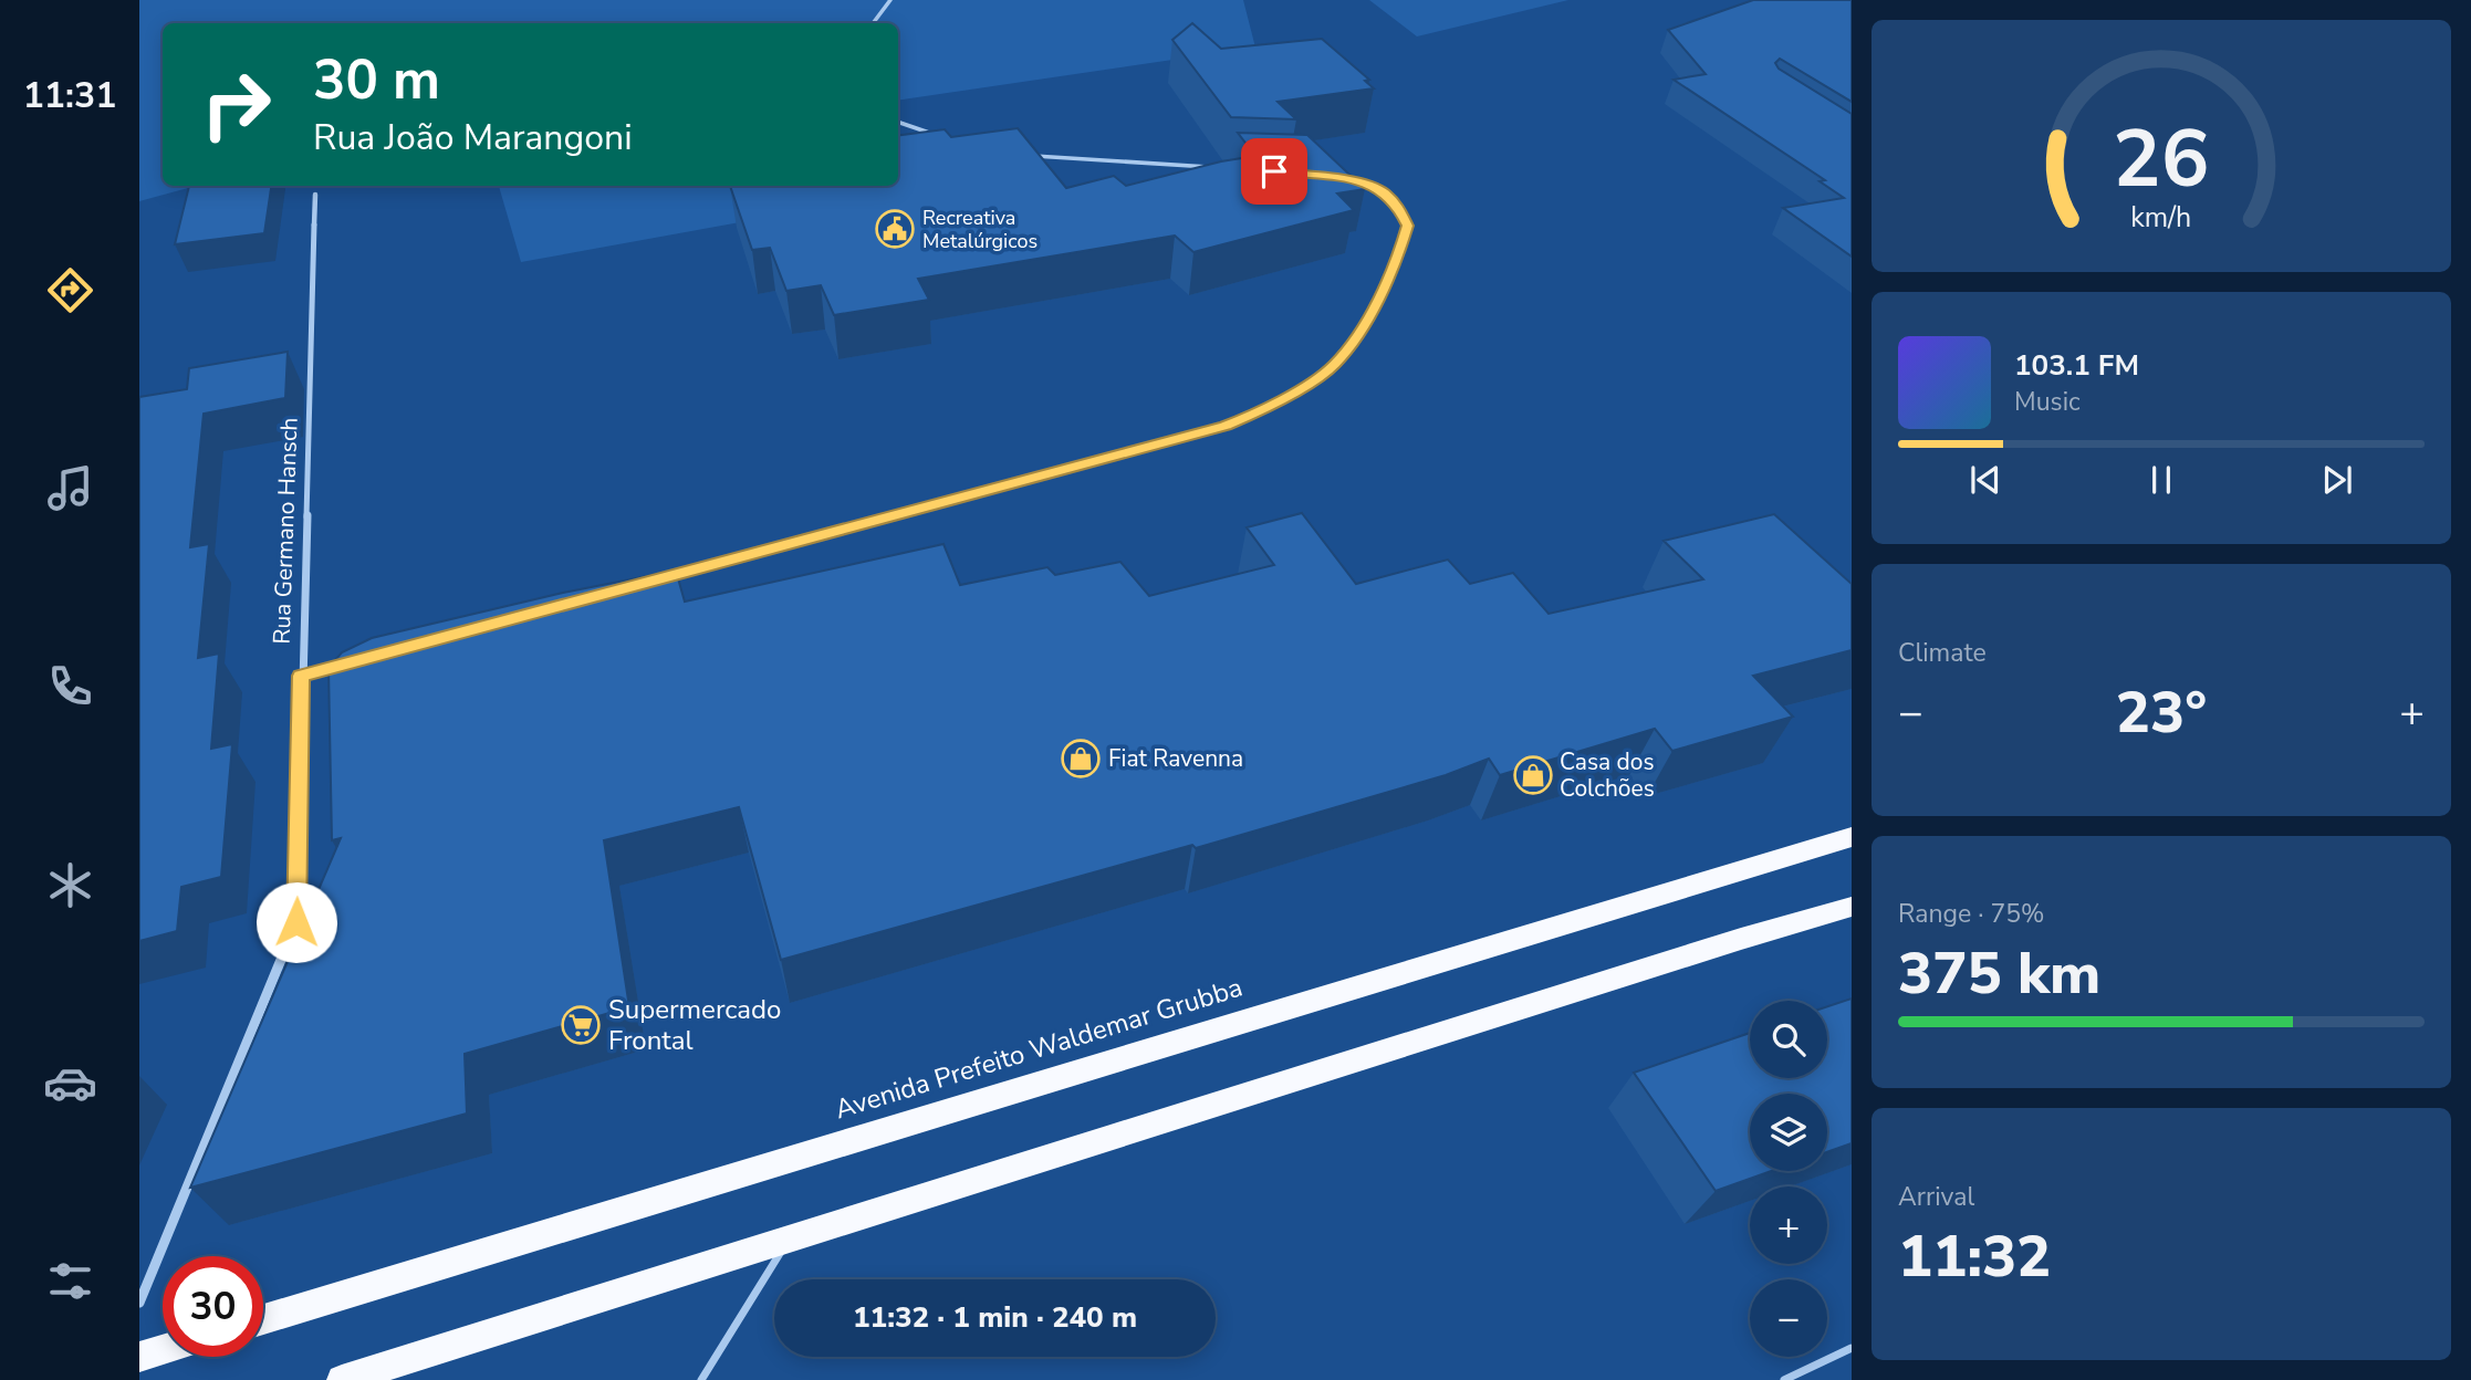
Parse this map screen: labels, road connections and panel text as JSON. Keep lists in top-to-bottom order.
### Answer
{
  "streets": {
    "highway": ["Avenida Prefeito Waldemar Grubba"],
    "street": ["Rua Germano Hansch"]
  },
  "places": {
    "public building": ["Recreativa Metalúrgicos"],
    "shop": ["Fiat Ravenna", "Casa dos Colchões"],
    "supermarket": ["Supermercado Frontal"]
  },
  "page": {
    "tabs": "11:31",
    "turn": ["30 m", "Rua João Marangoni"],
    "song": ["103.1 FM", "Music"],
    "tile": [
      "Climate",
      ["Range · 75%", "375 km"],
      ["Arrival", "11:32"]
    ],
    "heat": ["−", "23°", "+"],
    "map_buttons": ["+", "−"],
    "limit": "30",
    "trip": "11:32 · 1 min · 240 m",
    "gauge": ["26", "km/h"]
  }
}
